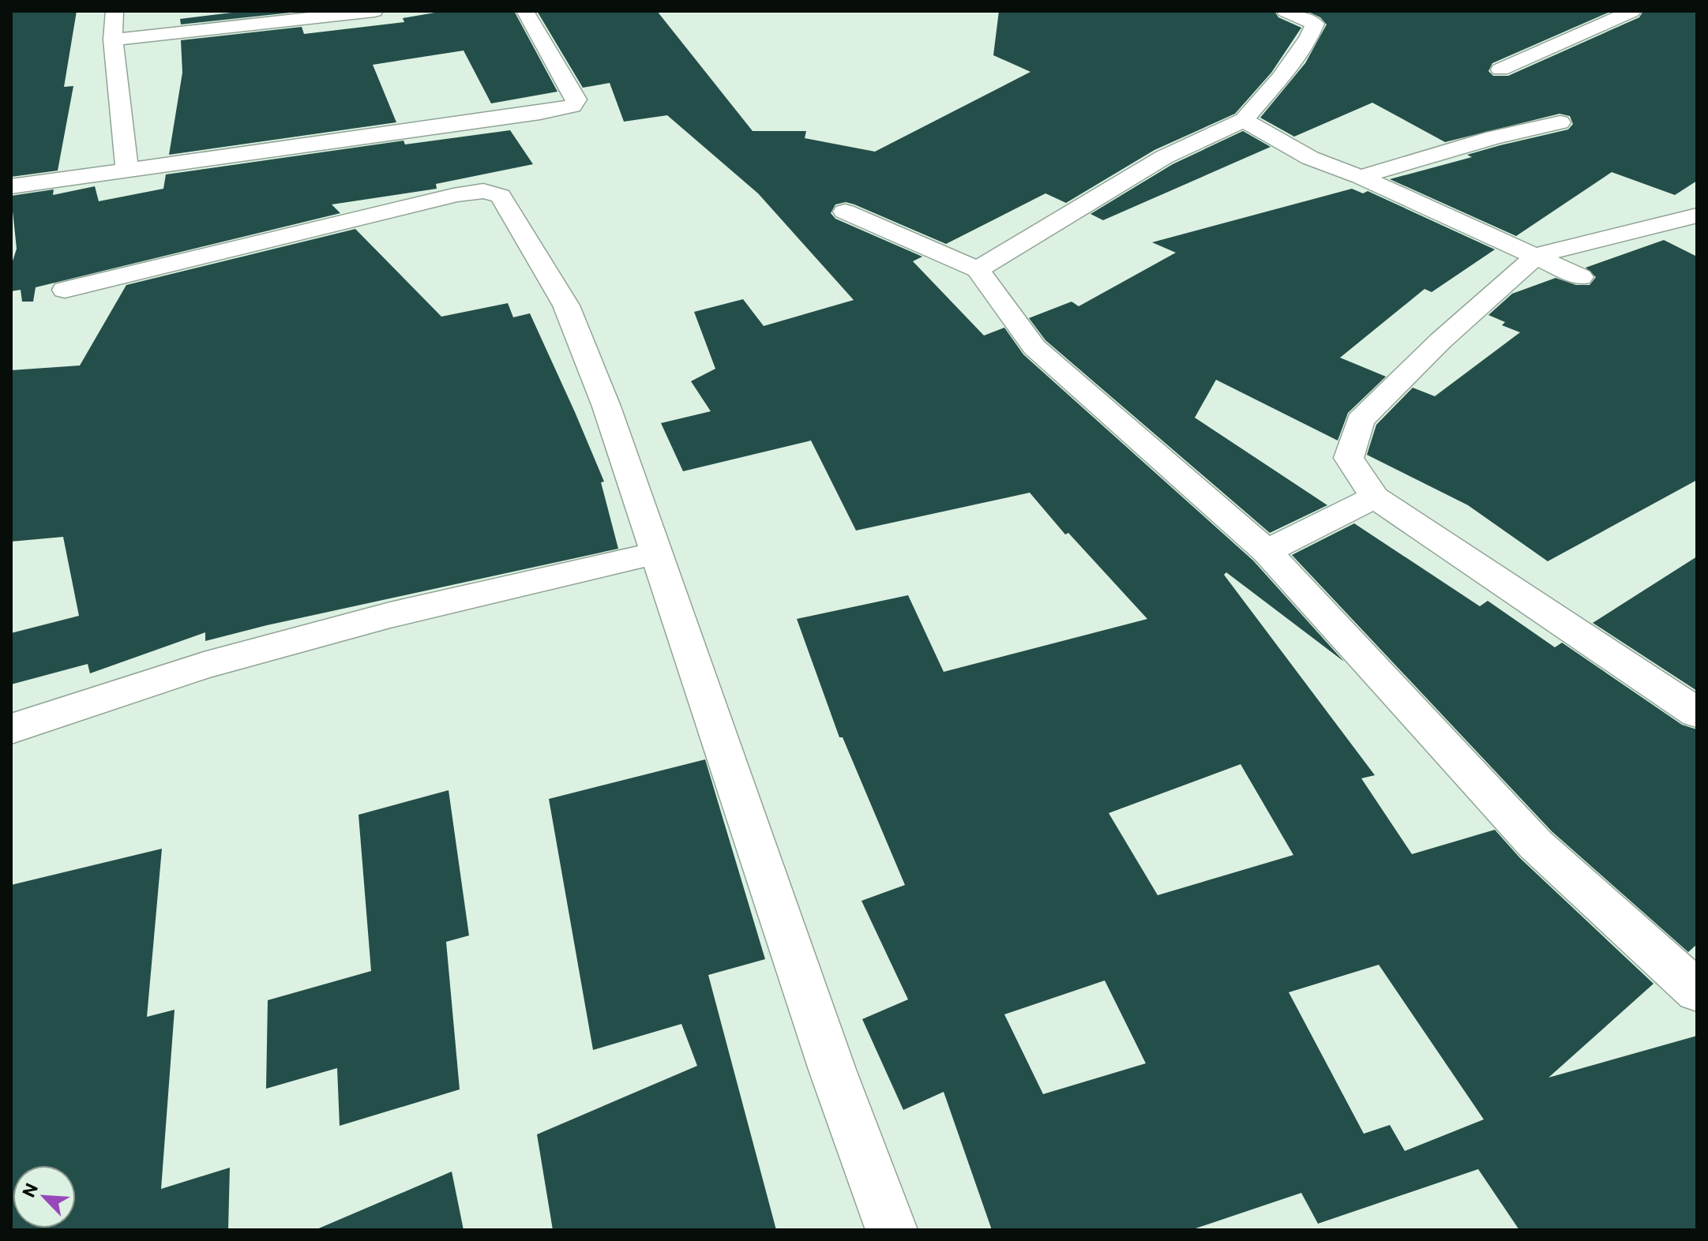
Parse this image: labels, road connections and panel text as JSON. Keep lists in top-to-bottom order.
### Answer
{
  "north": "top left"
}
